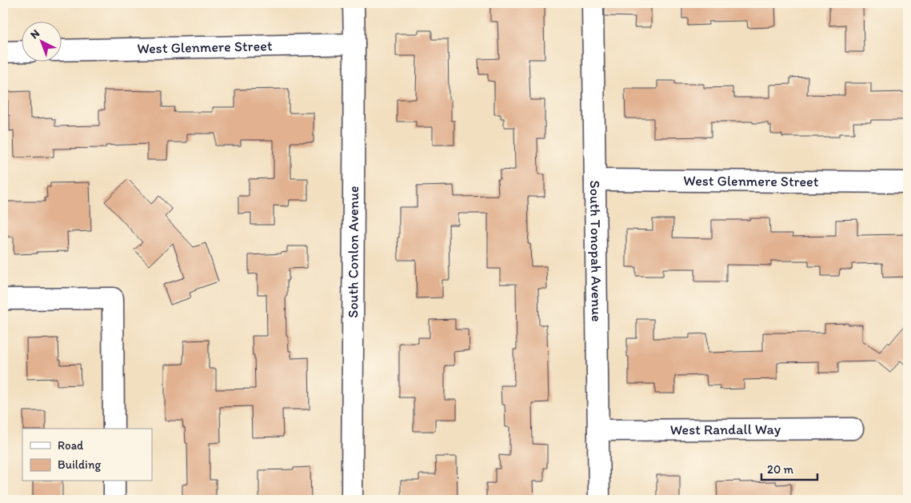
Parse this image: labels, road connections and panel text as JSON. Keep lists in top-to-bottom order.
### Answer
{
  "streets": {
    "street": [
      "West Glenmere Street",
      "South Conlon Avenue",
      "South Tonopah Avenue",
      "West Randall Way"
    ]
  },
  "crossings": [
    ["West Glenmere Street", "South Conlon Avenue"],
    ["West Glenmere Street", "South Tonopah Avenue"],
    ["South Tonopah Avenue", "West Randall Way"]
  ],
  "legend": ["Road", "Building"],
  "scale_bar": "20 m",
  "north": "top left"
}
